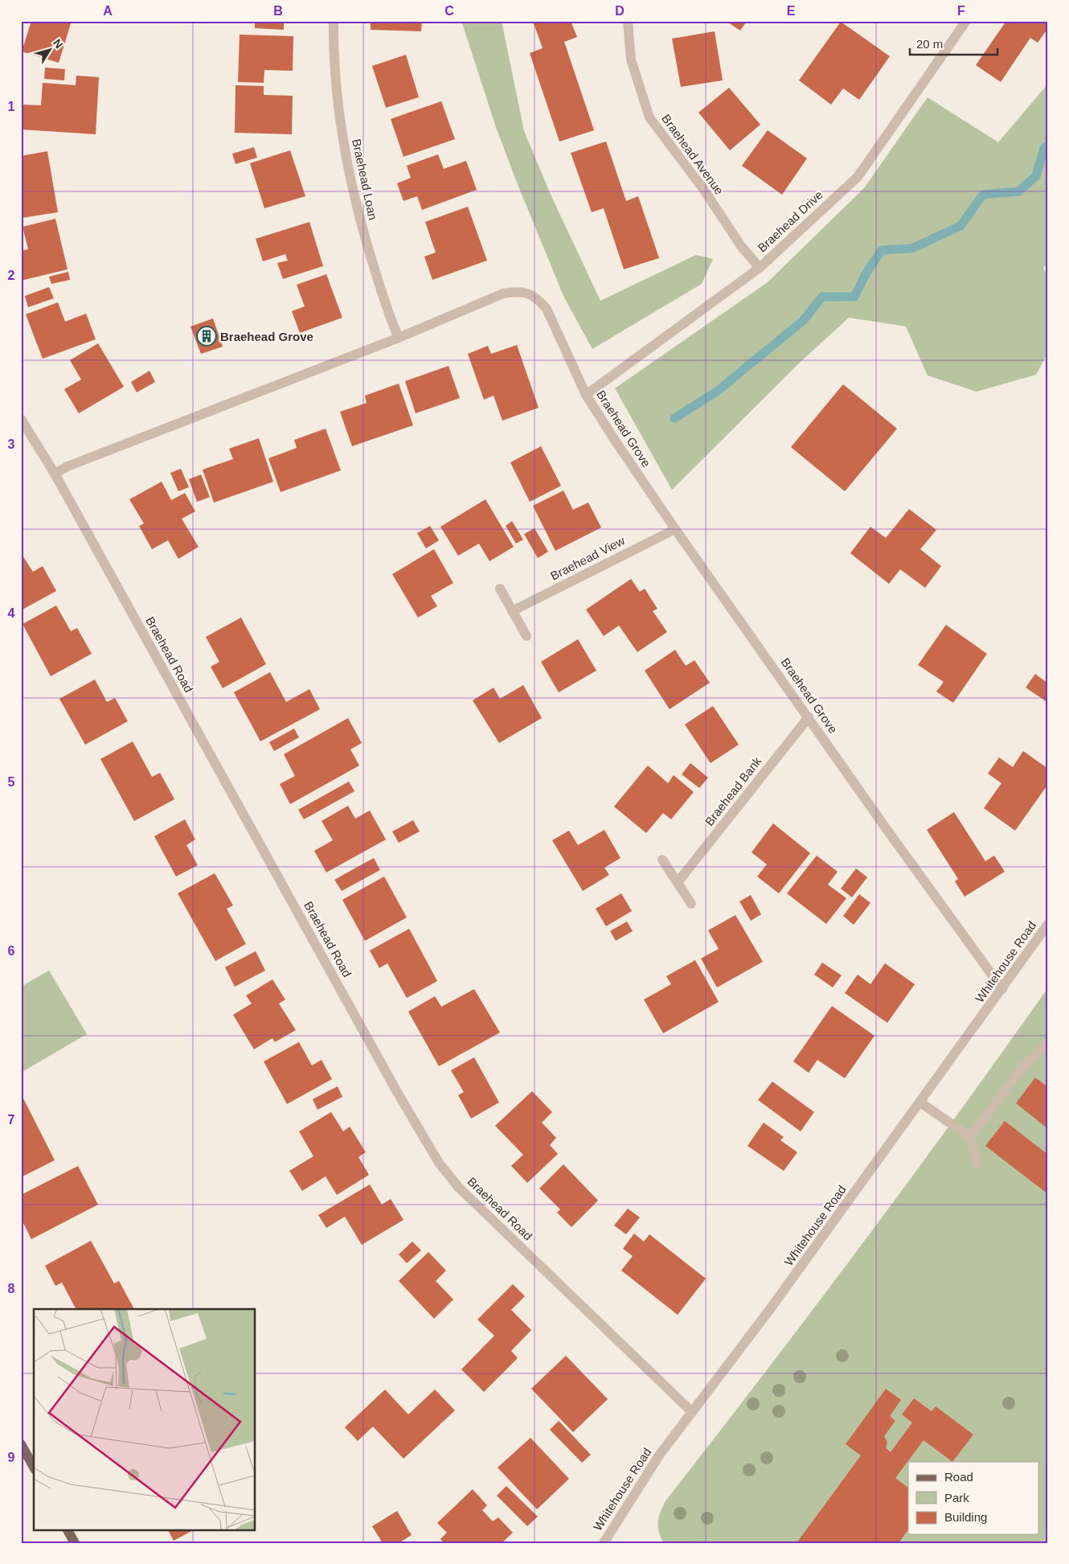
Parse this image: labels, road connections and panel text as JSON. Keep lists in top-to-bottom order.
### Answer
{
  "streets": {
    "street": [
      "Braehead Avenue",
      "Braehead Loan",
      "Braehead Drive",
      "Braehead Grove",
      "Braehead View",
      "Braehead Road",
      "Braehead Bank",
      "Whitehouse Road"
    ]
  },
  "crossings": [
    ["Braehead Avenue", "Braehead Drive"],
    ["Braehead Loan", "Braehead Grove"],
    ["Braehead Drive", "Braehead Grove"],
    ["Braehead Grove", "Braehead View"],
    ["Braehead Grove", "Braehead Road"],
    ["Braehead Grove", "Braehead Bank"],
    ["Braehead Grove", "Whitehouse Road"],
    ["Braehead Road", "Whitehouse Road"]
  ],
  "places": {
    "building": ["Braehead Grove"]
  },
  "legend": ["Road", "Park", "Building"],
  "scale_bar": "20 m",
  "north": "top right",
  "grid": {
    "columns": [
      "A",
      "B",
      "C",
      "D",
      "E",
      "F"
    ],
    "rows": [
      "1",
      "2",
      "3",
      "4",
      "5",
      "6",
      "7",
      "8",
      "9"
    ]
  }
}
